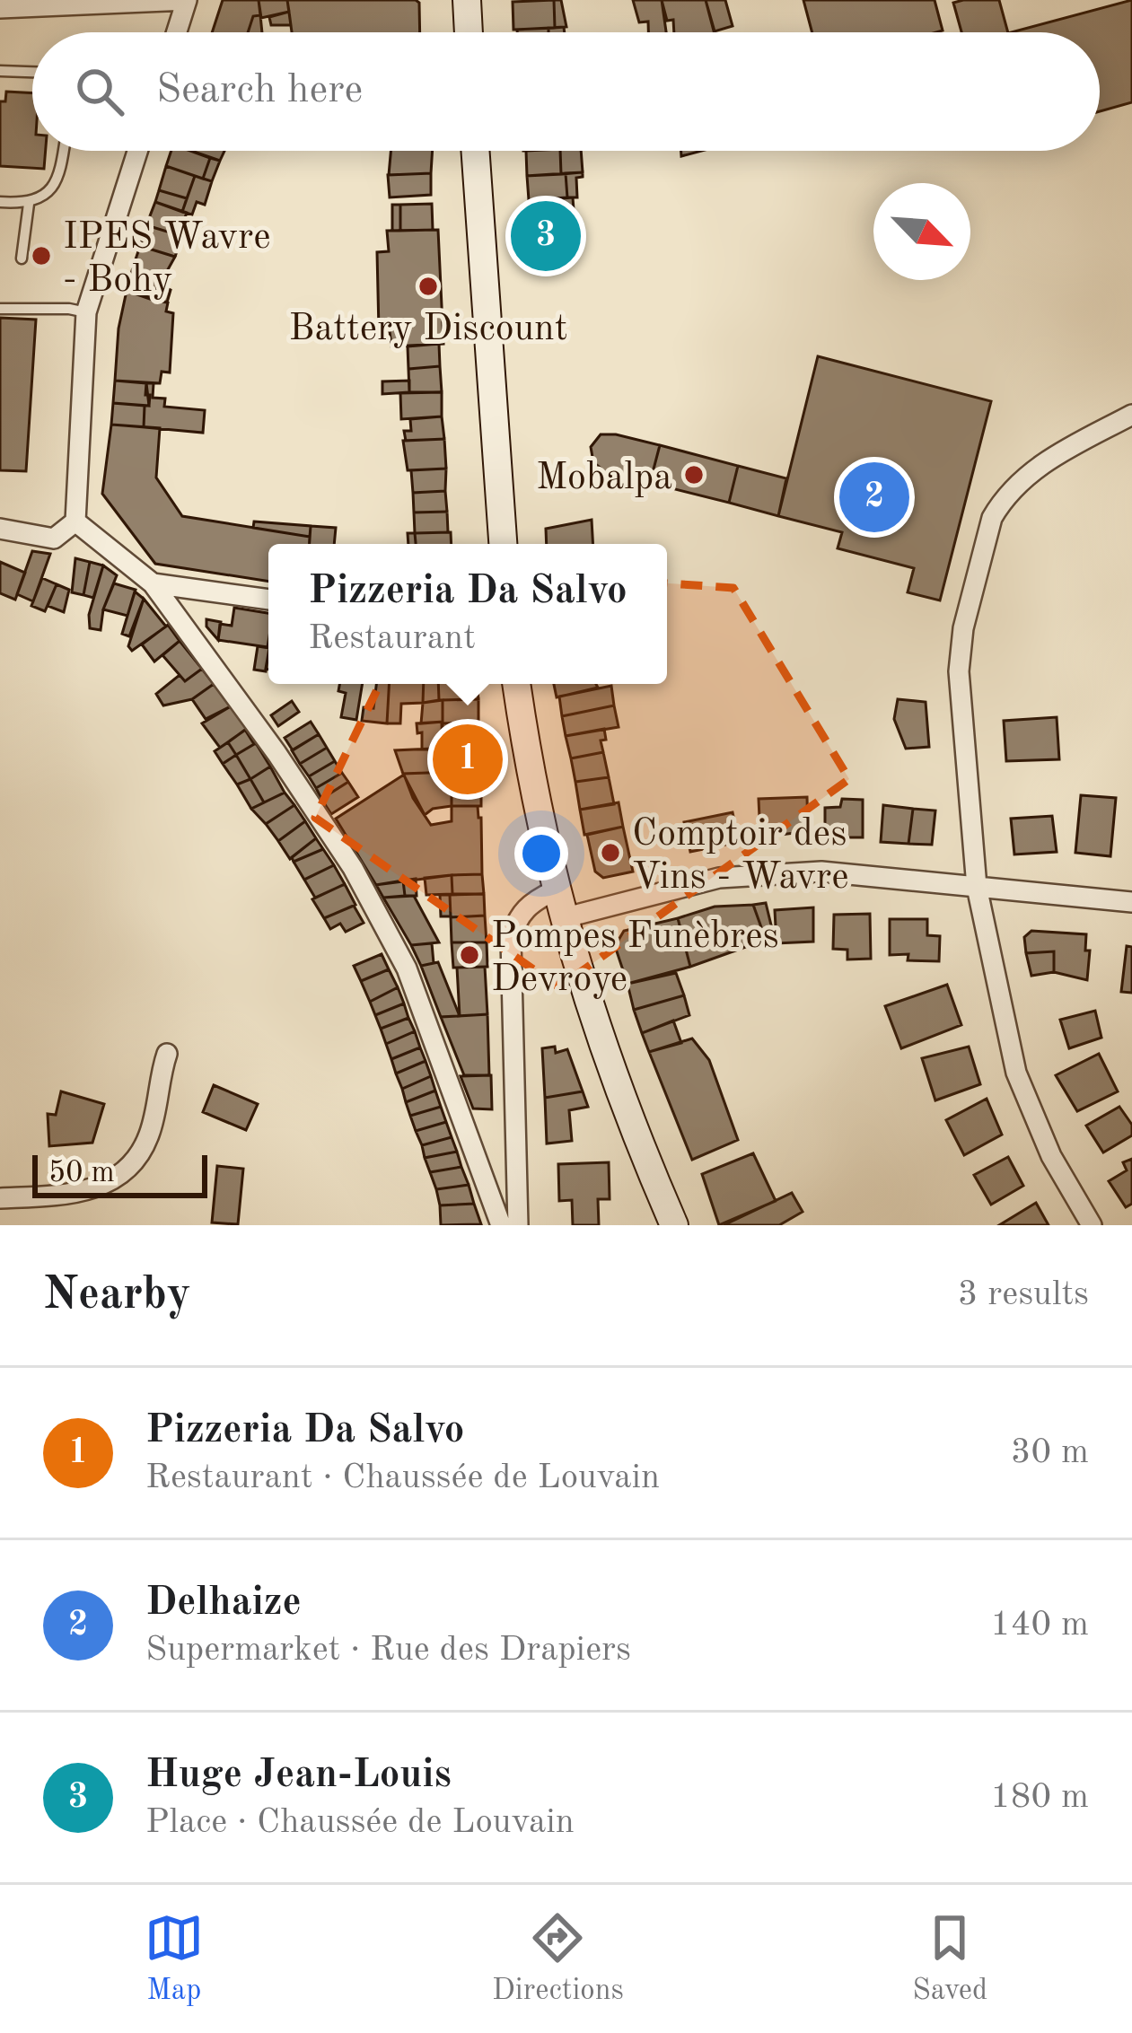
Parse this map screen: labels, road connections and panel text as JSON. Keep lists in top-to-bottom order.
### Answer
{
  "places": [
    "IPES Wavre - Bohy",
    "Battery Discount",
    "Mobalpa",
    "Comptoir des Vins - Wavre",
    "Pompes Funèbres Devroye"
  ],
  "scale_bar": "50 m",
  "north": "bottom right",
  "page": {
    "search": "Search here",
    "pins": ["3", "2", "1"],
    "popup": ["Pizzeria Da Salvo", "Restaurant"],
    "scale": "50 m",
    "heading": ["Nearby", "3 results"],
    "list": [
      {
        "mark": "1",
        "name": "Pizzeria Da Salvo",
        "note": "Restaurant · Chaussée de Louvain",
        "value": "30 m"
      },
      {
        "mark": "2",
        "name": "Delhaize",
        "note": "Supermarket · Rue des Drapiers",
        "value": "140 m"
      },
      {
        "mark": "3",
        "name": "Huge Jean-Louis",
        "note": "Place · Chaussée de Louvain",
        "value": "180 m"
      }
    ],
    "nav": ["Map", "Directions", "Saved"]
  }
}
